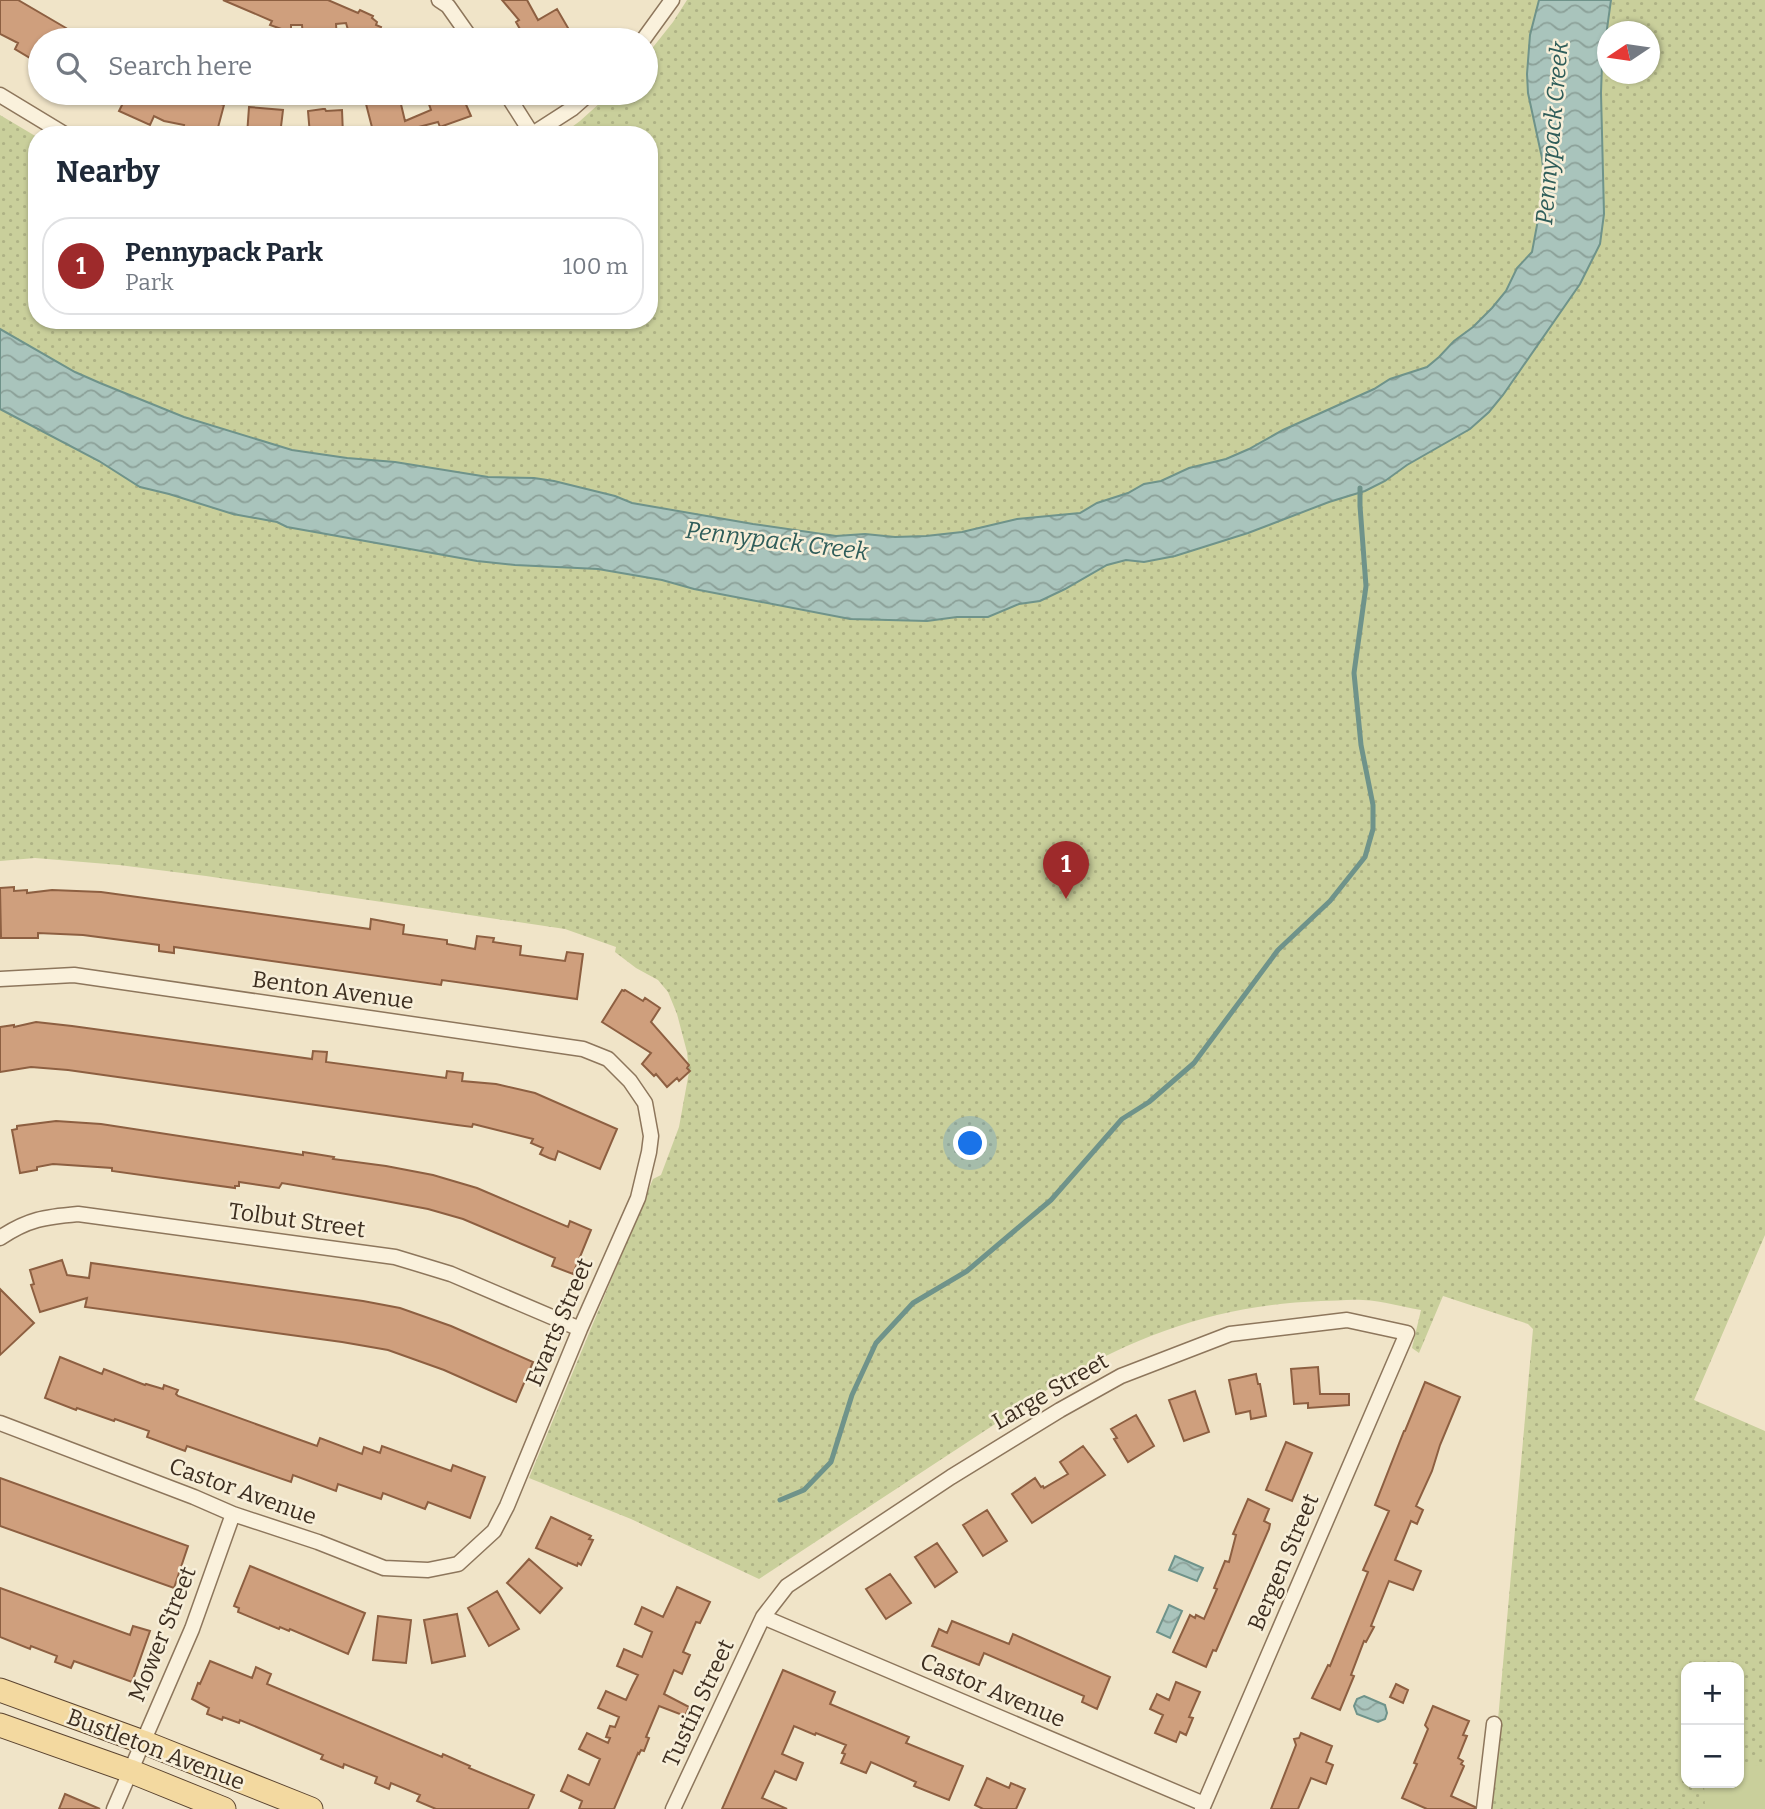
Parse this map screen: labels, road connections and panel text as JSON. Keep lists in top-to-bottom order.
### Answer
{
  "streets": {
    "main road": ["Bustleton Avenue"],
    "street": [
      "Benton Avenue",
      "Tolbut Street",
      "Evarts Street",
      "Large Street",
      "Castor Avenue",
      "Bergen Street",
      "Mower Street",
      "Tustin Street"
    ]
  },
  "crossings": [
    ["Benton Avenue", "Evarts Street"],
    ["Tolbut Street", "Evarts Street"],
    ["Evarts Street", "Castor Avenue"],
    ["Large Street", "Castor Avenue"],
    ["Large Street", "Bergen Street"],
    ["Large Street", "Tustin Street"],
    ["Castor Avenue", "Bergen Street"],
    ["Castor Avenue", "Mower Street"],
    ["Castor Avenue", "Tustin Street"],
    ["Mower Street", "Bustleton Avenue"]
  ],
  "water": ["Pennypack Creek"],
  "north": "left",
  "page": {
    "search": "Search here",
    "heading": "Nearby",
    "list": [
      {
        "mark": "1",
        "name": "Pennypack Park",
        "note": "Park",
        "value": "100 m"
      }
    ],
    "pins": "1",
    "map_buttons": ["+", "−"]
  }
}
